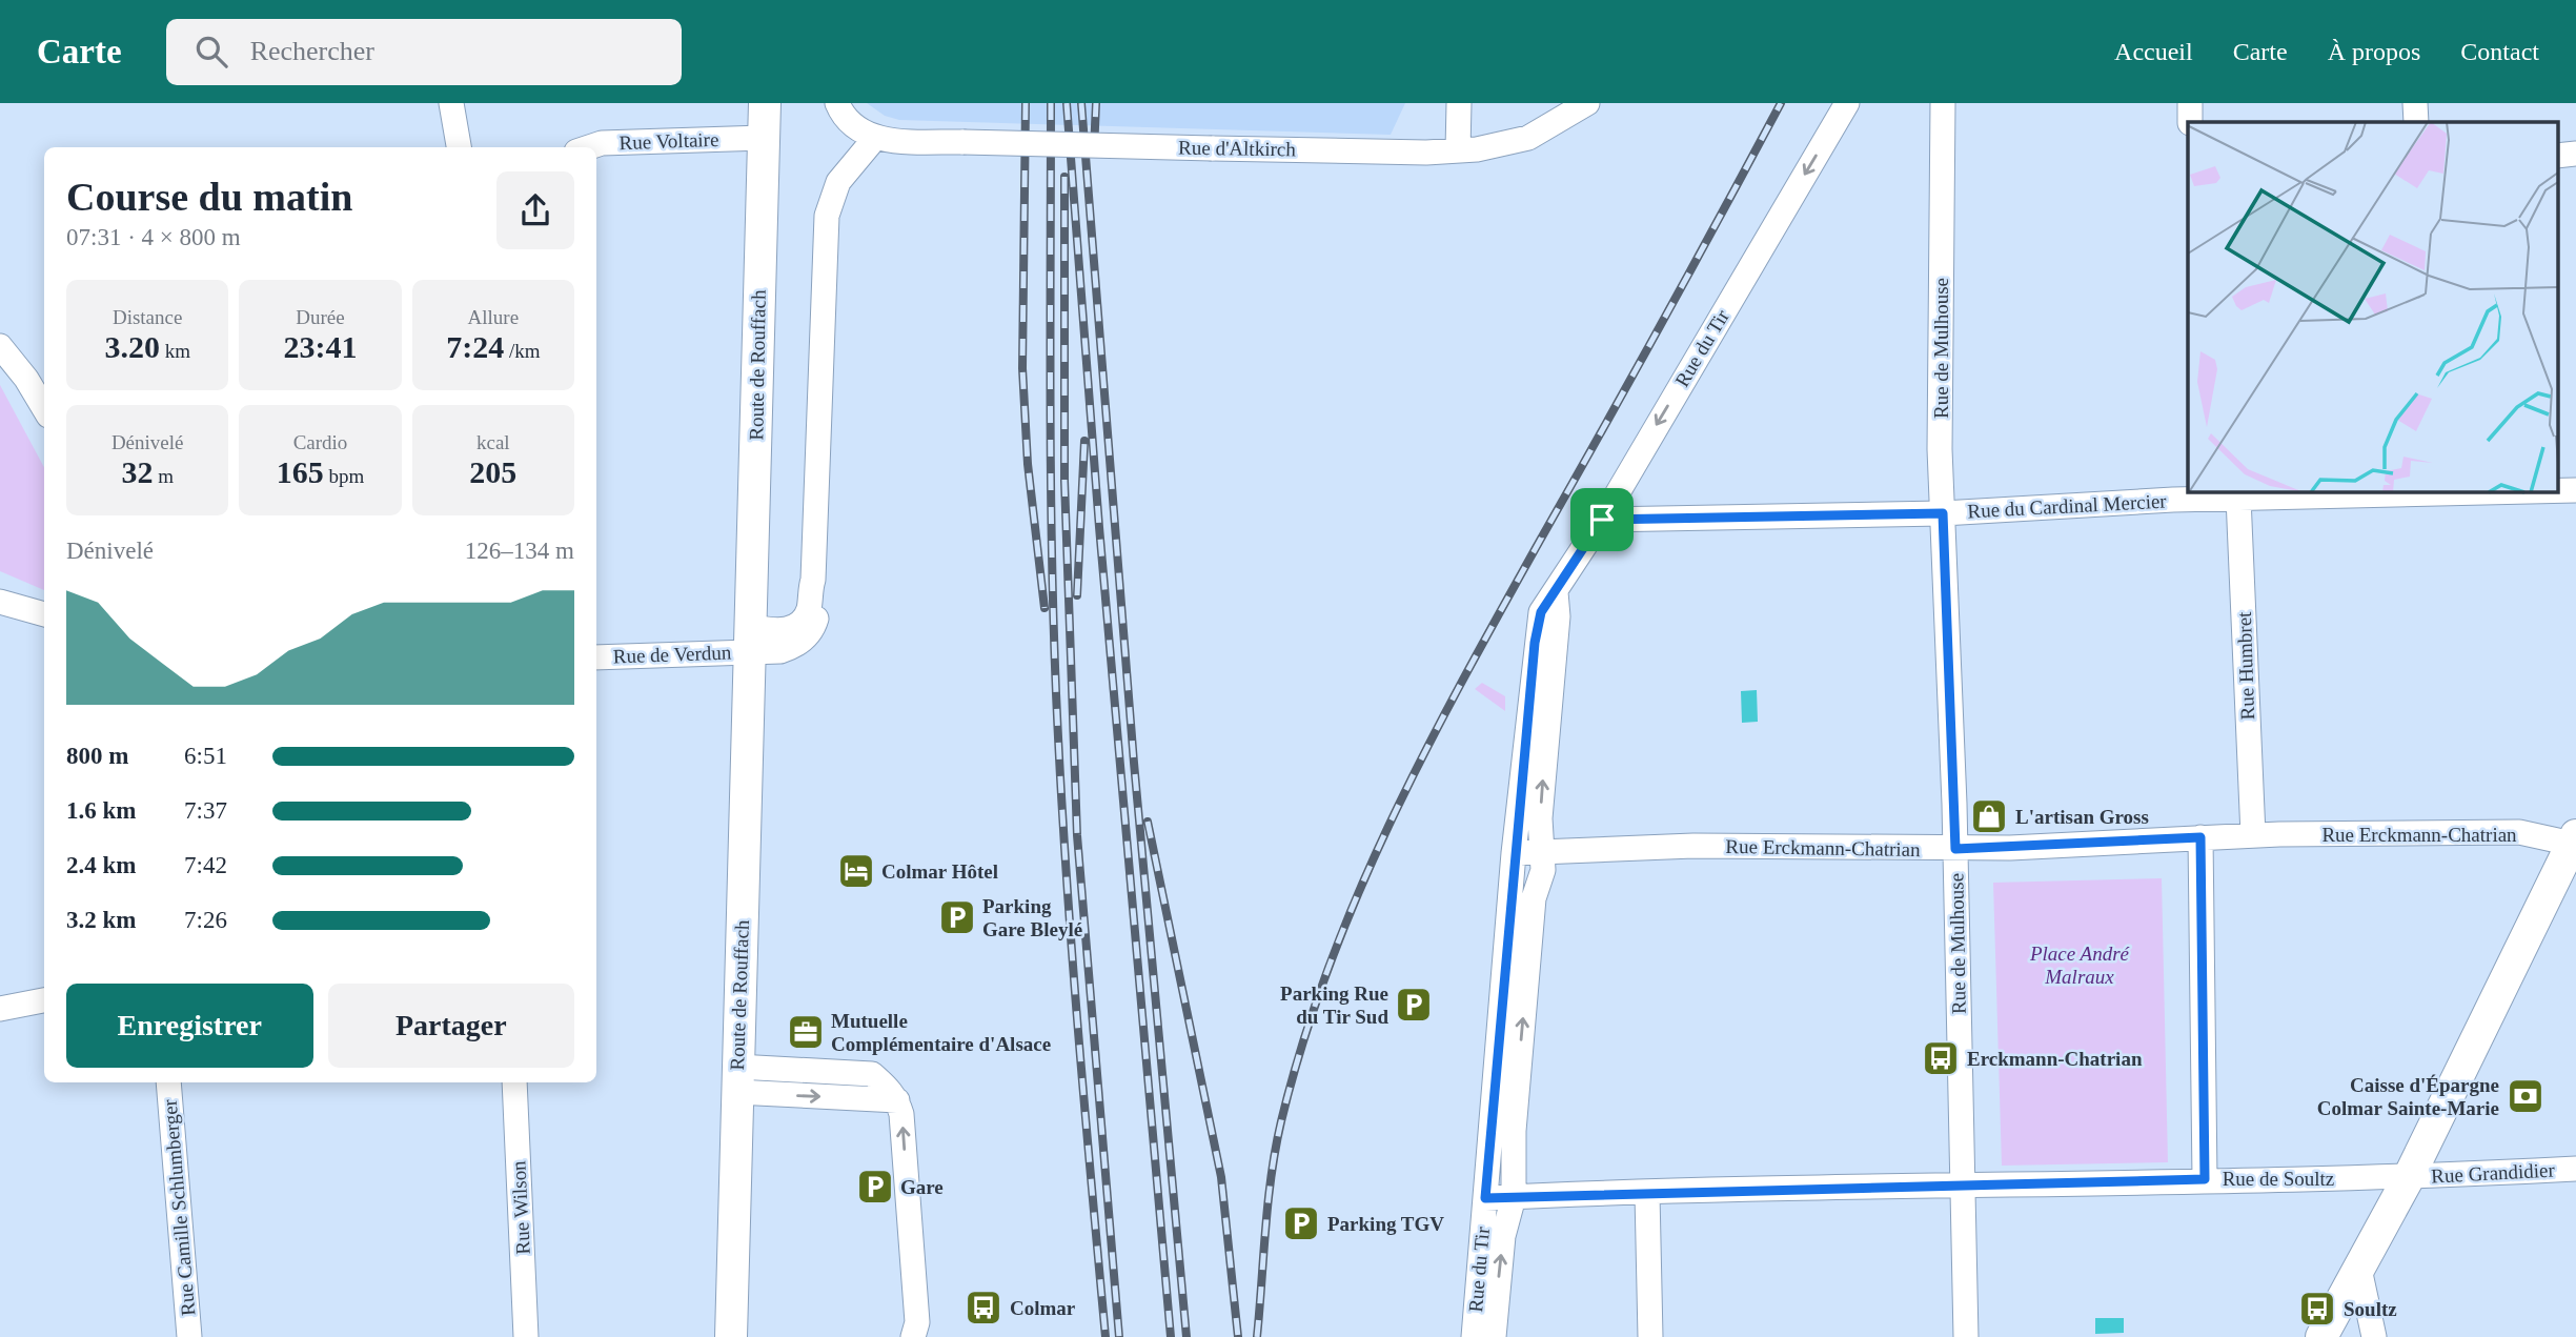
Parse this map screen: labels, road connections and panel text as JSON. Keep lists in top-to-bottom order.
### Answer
{
  "streets": {
    "main road": ["Route de Rouffach"],
    "street": [
      "Rue Voltaire",
      "Rue d'Altkirch",
      "Rue du Tir",
      "Rue de Mulhouse",
      "Rue du Cardinal Mercier",
      "Rue de Verdun",
      "Rue Humbret",
      "Rue Erckmann-Chatrian",
      "Rue Grandidier",
      "Rue de Soultz",
      "Rue Camille Schlumberger",
      "Rue Wilson"
    ]
  },
  "crossings": [
    ["Rue Voltaire", "Route de Rouffach"],
    ["Rue du Tir", "Rue du Cardinal Mercier"],
    ["Rue du Tir", "Rue Erckmann-Chatrian"],
    ["Rue du Tir", "Rue de Soultz"],
    ["Rue de Mulhouse", "Rue du Cardinal Mercier"],
    ["Rue de Mulhouse", "Rue Erckmann-Chatrian"],
    ["Rue de Mulhouse", "Rue de Soultz"],
    ["Route de Rouffach", "Rue de Verdun"],
    ["Rue du Cardinal Mercier", "Rue Humbret"],
    ["Rue Humbret", "Rue Erckmann-Chatrian"],
    ["Rue Grandidier", "Rue de Soultz"]
  ],
  "parks": ["Place André Malraux"],
  "places": {
    "shop": ["L'artisan Gross"],
    "hotel": ["Colmar Hôtel"],
    "parking": [
      "Parking Gare Bleylé",
      "Parking Rue du Tir Sud",
      "Gare",
      "Parking TGV"
    ],
    "office": ["Mutuelle Complémentaire d'Alsace"],
    "bus stop": ["Erckmann-Chatrian", "Colmar", "Soultz"],
    "bank": ["Caisse d'Épargne Colmar Sainte-Marie"]
  },
  "page": {
    "header": "Carte",
    "search": "Rechercher",
    "nav": [
      "Accueil",
      "Carte",
      "À propos",
      "Contact"
    ],
    "heading": ["Course du matin", "07:31 · 4 × 800 m"],
    "stats": [
      ["Distance", "3.20 km"],
      ["Durée", "23:41"],
      ["Allure", "7:24 /km"],
      ["Dénivelé", "32 m"],
      ["Cardio", "165 bpm"],
      ["kcal", "205"]
    ],
    "chart": ["Dénivelé", "126–134 m"],
    "list": [
      {
        "name": "800 m",
        "note": "6:51"
      },
      {
        "name": "1.6 km",
        "note": "7:37"
      },
      {
        "name": "2.4 km",
        "note": "7:42"
      },
      {
        "name": "3.2 km",
        "note": "7:26"
      }
    ],
    "buttons": ["Enregistrer", "Partager"]
  }
}
